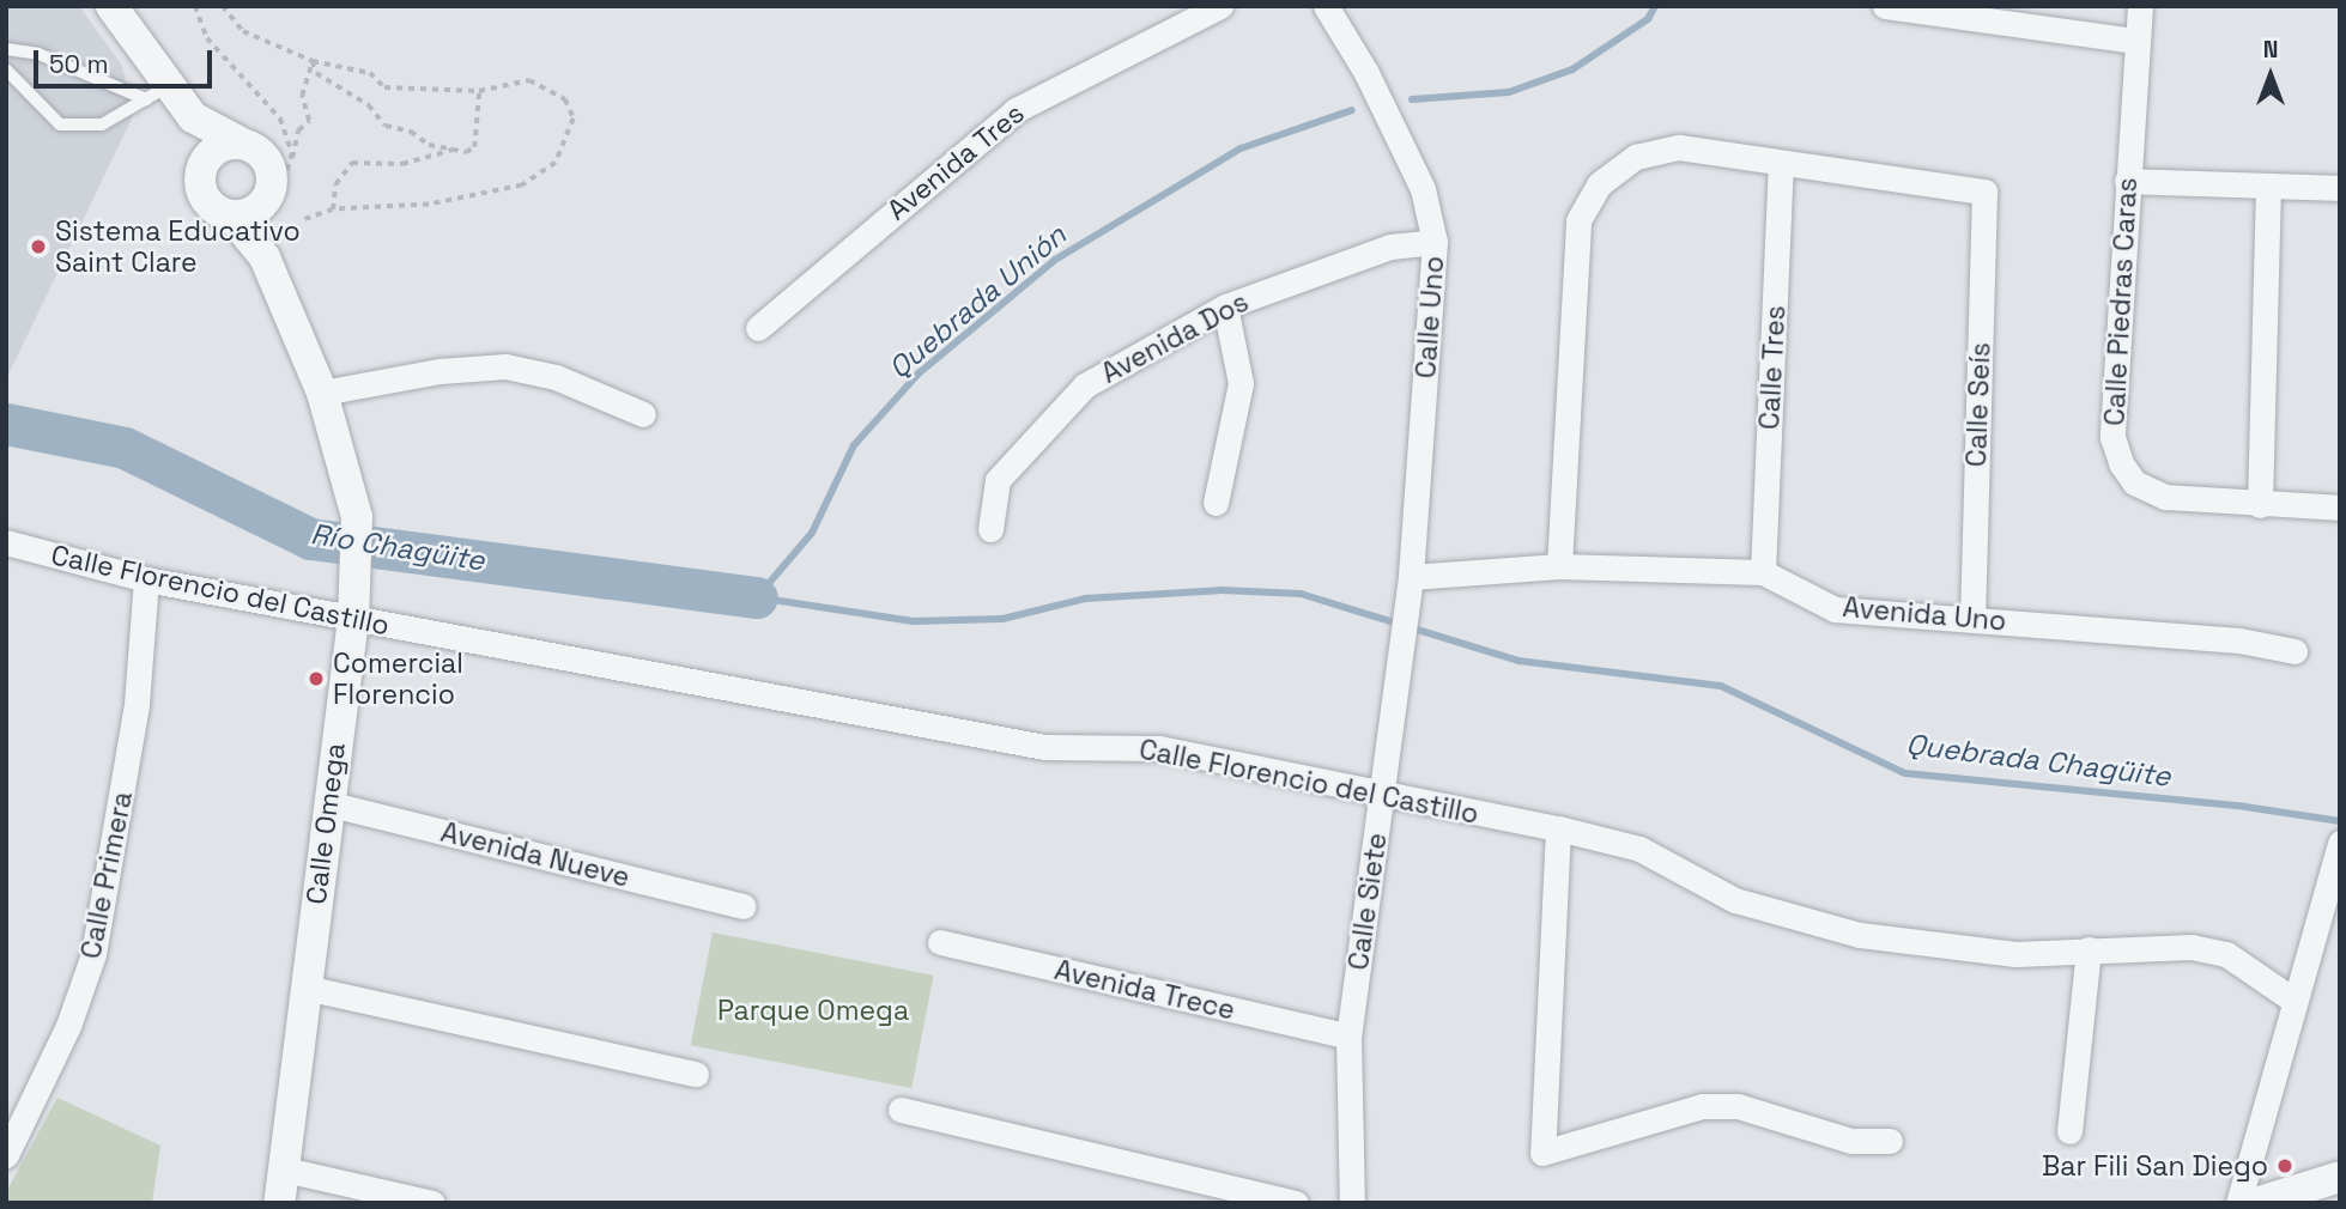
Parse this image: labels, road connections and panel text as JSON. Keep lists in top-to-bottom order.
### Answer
{
  "streets": {
    "street": [
      "Avenida Tres",
      "Calle Piedras Caras",
      "Calle Uno",
      "Avenida Dos",
      "Calle Tres",
      "Calle Seís",
      "Calle Florencio del Castillo",
      "Avenida Uno",
      "Calle Omega",
      "Avenida Nueve",
      "Calle Primera",
      "Calle Siete",
      "Avenida Trece"
    ]
  },
  "crossings": [
    ["Calle Uno", "Avenida Dos"],
    ["Calle Uno", "Avenida Uno"],
    ["Calle Uno", "Calle Siete"],
    ["Calle Tres", "Calle Seís"],
    ["Calle Tres", "Avenida Uno"],
    ["Calle Seís", "Avenida Uno"],
    ["Calle Florencio del Castillo", "Calle Omega"],
    ["Calle Florencio del Castillo", "Calle Primera"],
    ["Calle Florencio del Castillo", "Calle Siete"],
    ["Avenida Uno", "Calle Siete"],
    ["Calle Omega", "Avenida Nueve"],
    ["Calle Siete", "Avenida Trece"]
  ],
  "water": ["Quebrada Unión", "Río Chagüite", "Quebrada Chagüite"],
  "parks": ["Parque Omega"],
  "places": ["Sistema Educativo Saint Clare", "Comercial Florencio", "Bar Fili San Diego"],
  "scale_bar": "50 m",
  "north": "top"
}
